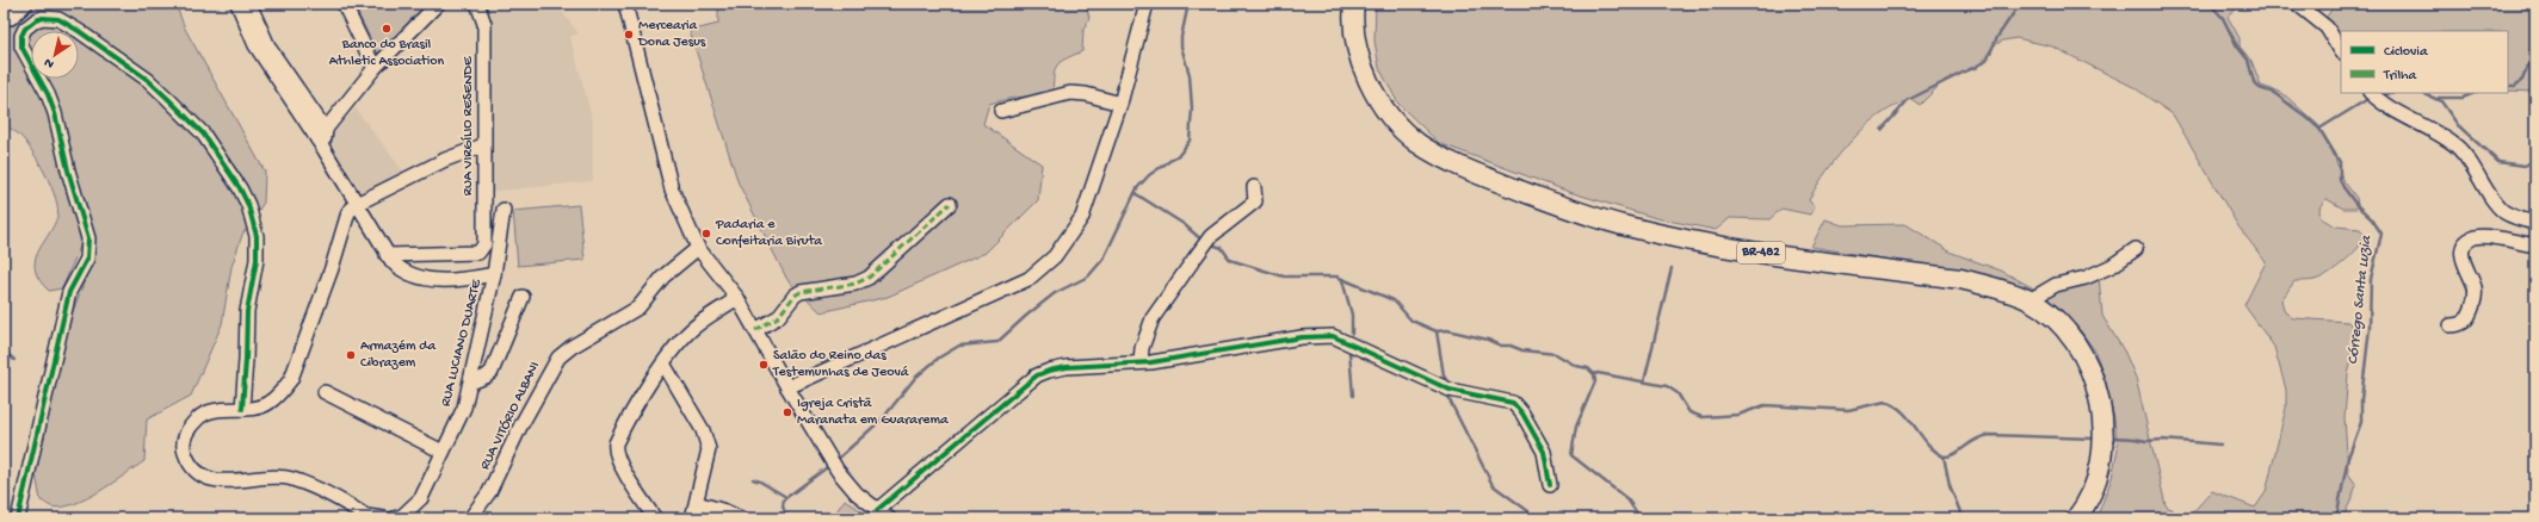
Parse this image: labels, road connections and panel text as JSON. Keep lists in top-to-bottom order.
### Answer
{
  "streets": {
    "highway": ["BR-482"],
    "street": ["RUA VIRGÍLIO RESENDE", "RUA LUCIANO DUARTE", "RUA VITÓRIO ALBANI"]
  },
  "water": ["Córrego Santa Luzia"],
  "places": [
    "Banco do Brasil Athletic Association",
    "Mercearia Dona Jesus",
    "Padaria e Confeitaria Biruta",
    "Armazém da Cibrazem",
    "Salão do Reino das Testemunhas de Jeová",
    "Igreja Cristã Maranata em Guararema"
  ],
  "legend": ["Ciclovia", "Trilha"],
  "north": "bottom left"
}
